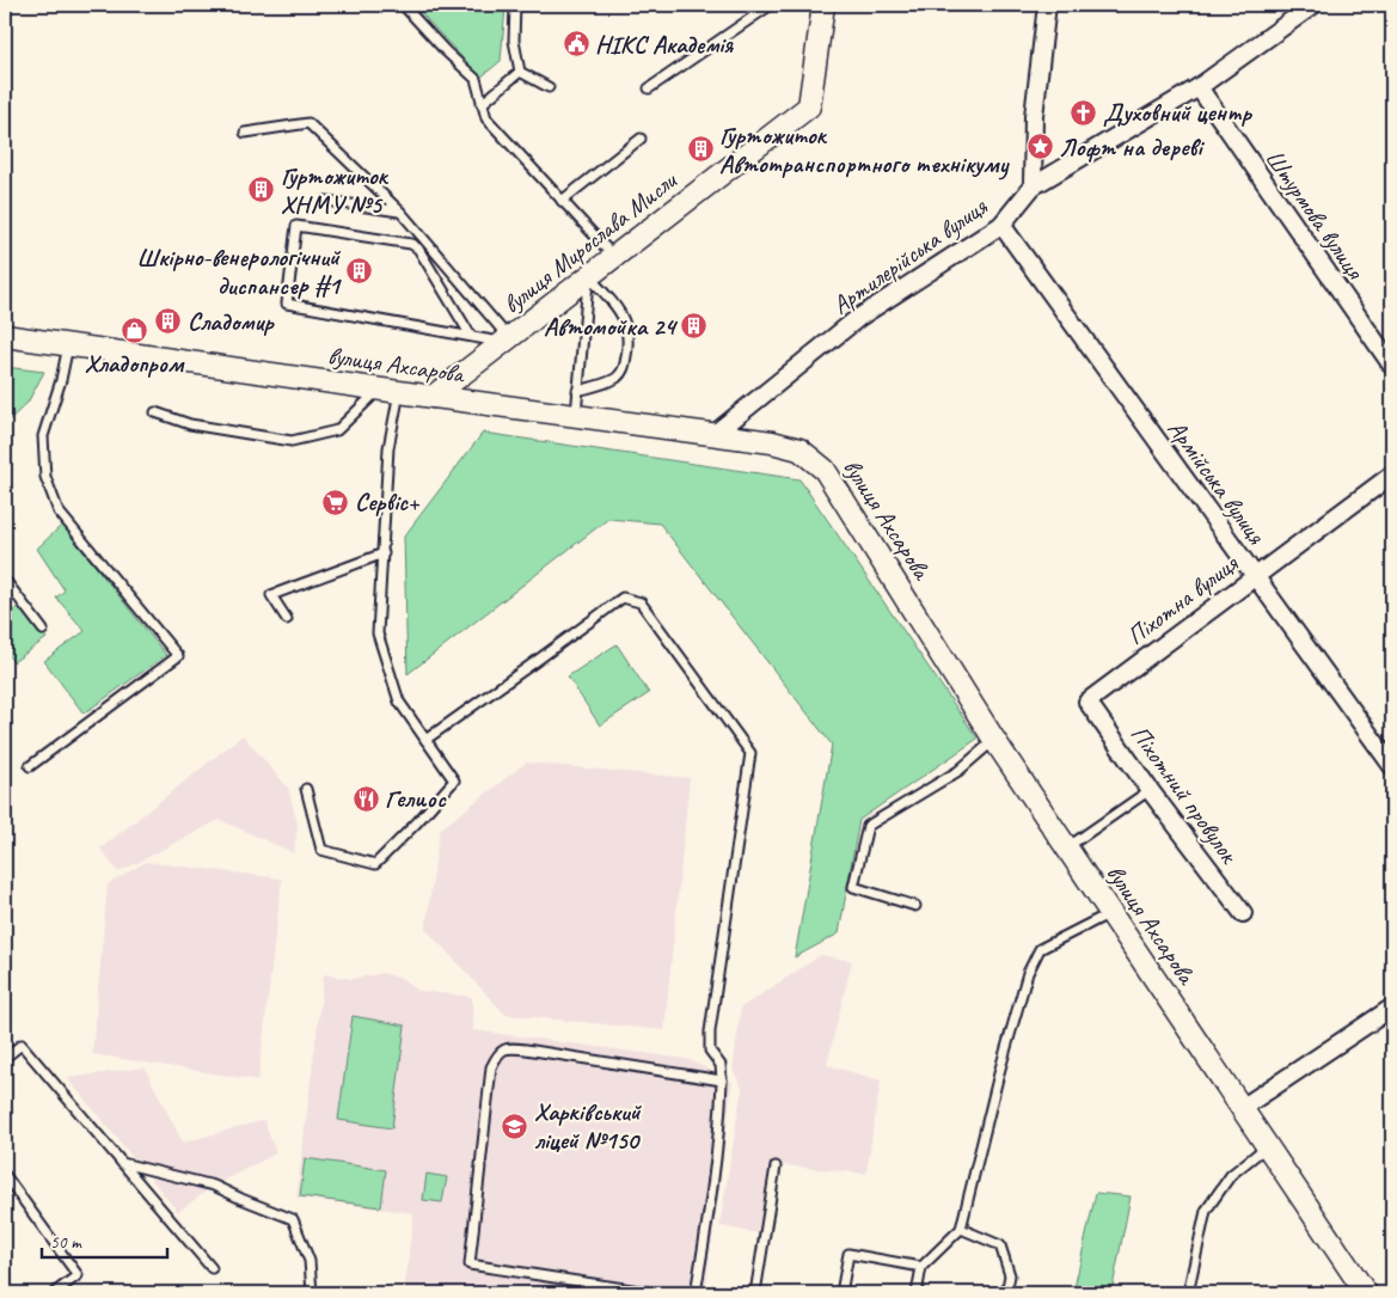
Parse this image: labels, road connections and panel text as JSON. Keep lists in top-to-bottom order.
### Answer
{
  "streets": {
    "street": [
      "Штурмова вулиця",
      "вулиця Мирослава Мисли",
      "Артилерійська вулиця",
      "вулиця Ахсарова",
      "Армійська вулиця",
      "Піхотна вулиця",
      "Піхотний провулок"
    ]
  },
  "crossings": [
    ["Штурмова вулиця", "Артилерійська вулиця"],
    ["вулиця Мирослава Мисли", "вулиця Ахсарова"],
    ["Артилерійська вулиця", "вулиця Ахсарова"],
    ["Артилерійська вулиця", "Армійська вулиця"],
    ["Армійська вулиця", "Піхотна вулиця"],
    ["Піхотна вулиця", "Піхотний провулок"]
  ],
  "places": {
    "public building": ["НІКС Академія"],
    "church": ["Духовний центр"],
    "place": ["Лофт на дереві"],
    "building": [
      "Гуртожиток Автотранспортного технікуму",
      "Гуртожиток ХНМУ №5",
      "Шкірно-венерологічний диспансер #1",
      "Сладомир",
      "Автомойка 24"
    ],
    "shop": ["Хладопром"],
    "supermarket": ["Сервіс+"],
    "restaurant": ["Гелиос"],
    "school or university": ["Харківський ліцей №150"]
  },
  "scale_bar": "50 m"
}
